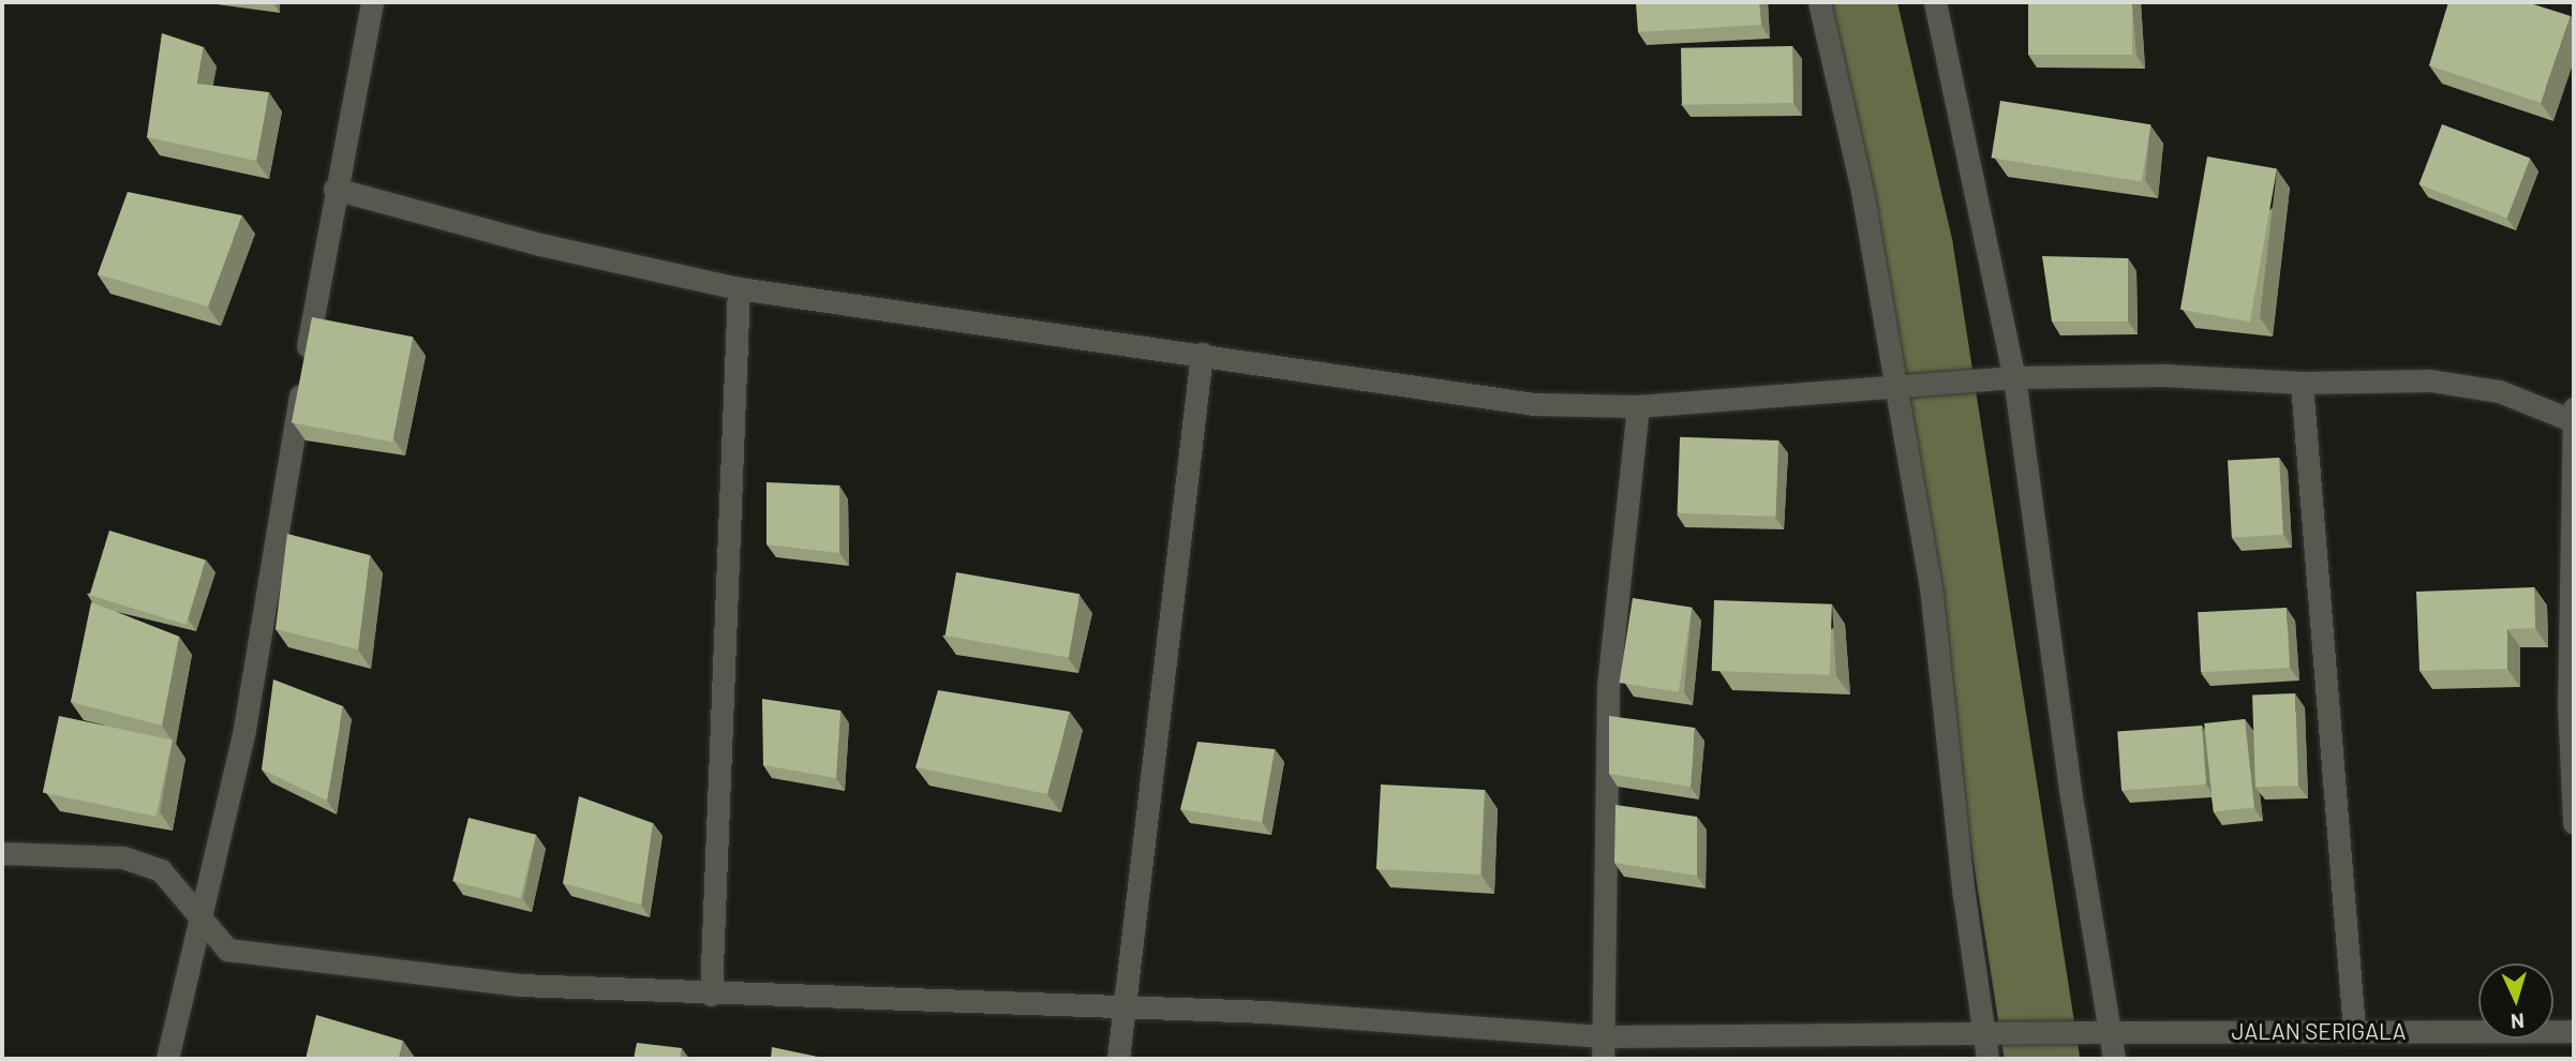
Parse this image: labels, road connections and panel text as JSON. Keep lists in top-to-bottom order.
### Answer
{
  "streets": {
    "street": ["JALAN SERIGALA"]
  },
  "north": "bottom"
}
